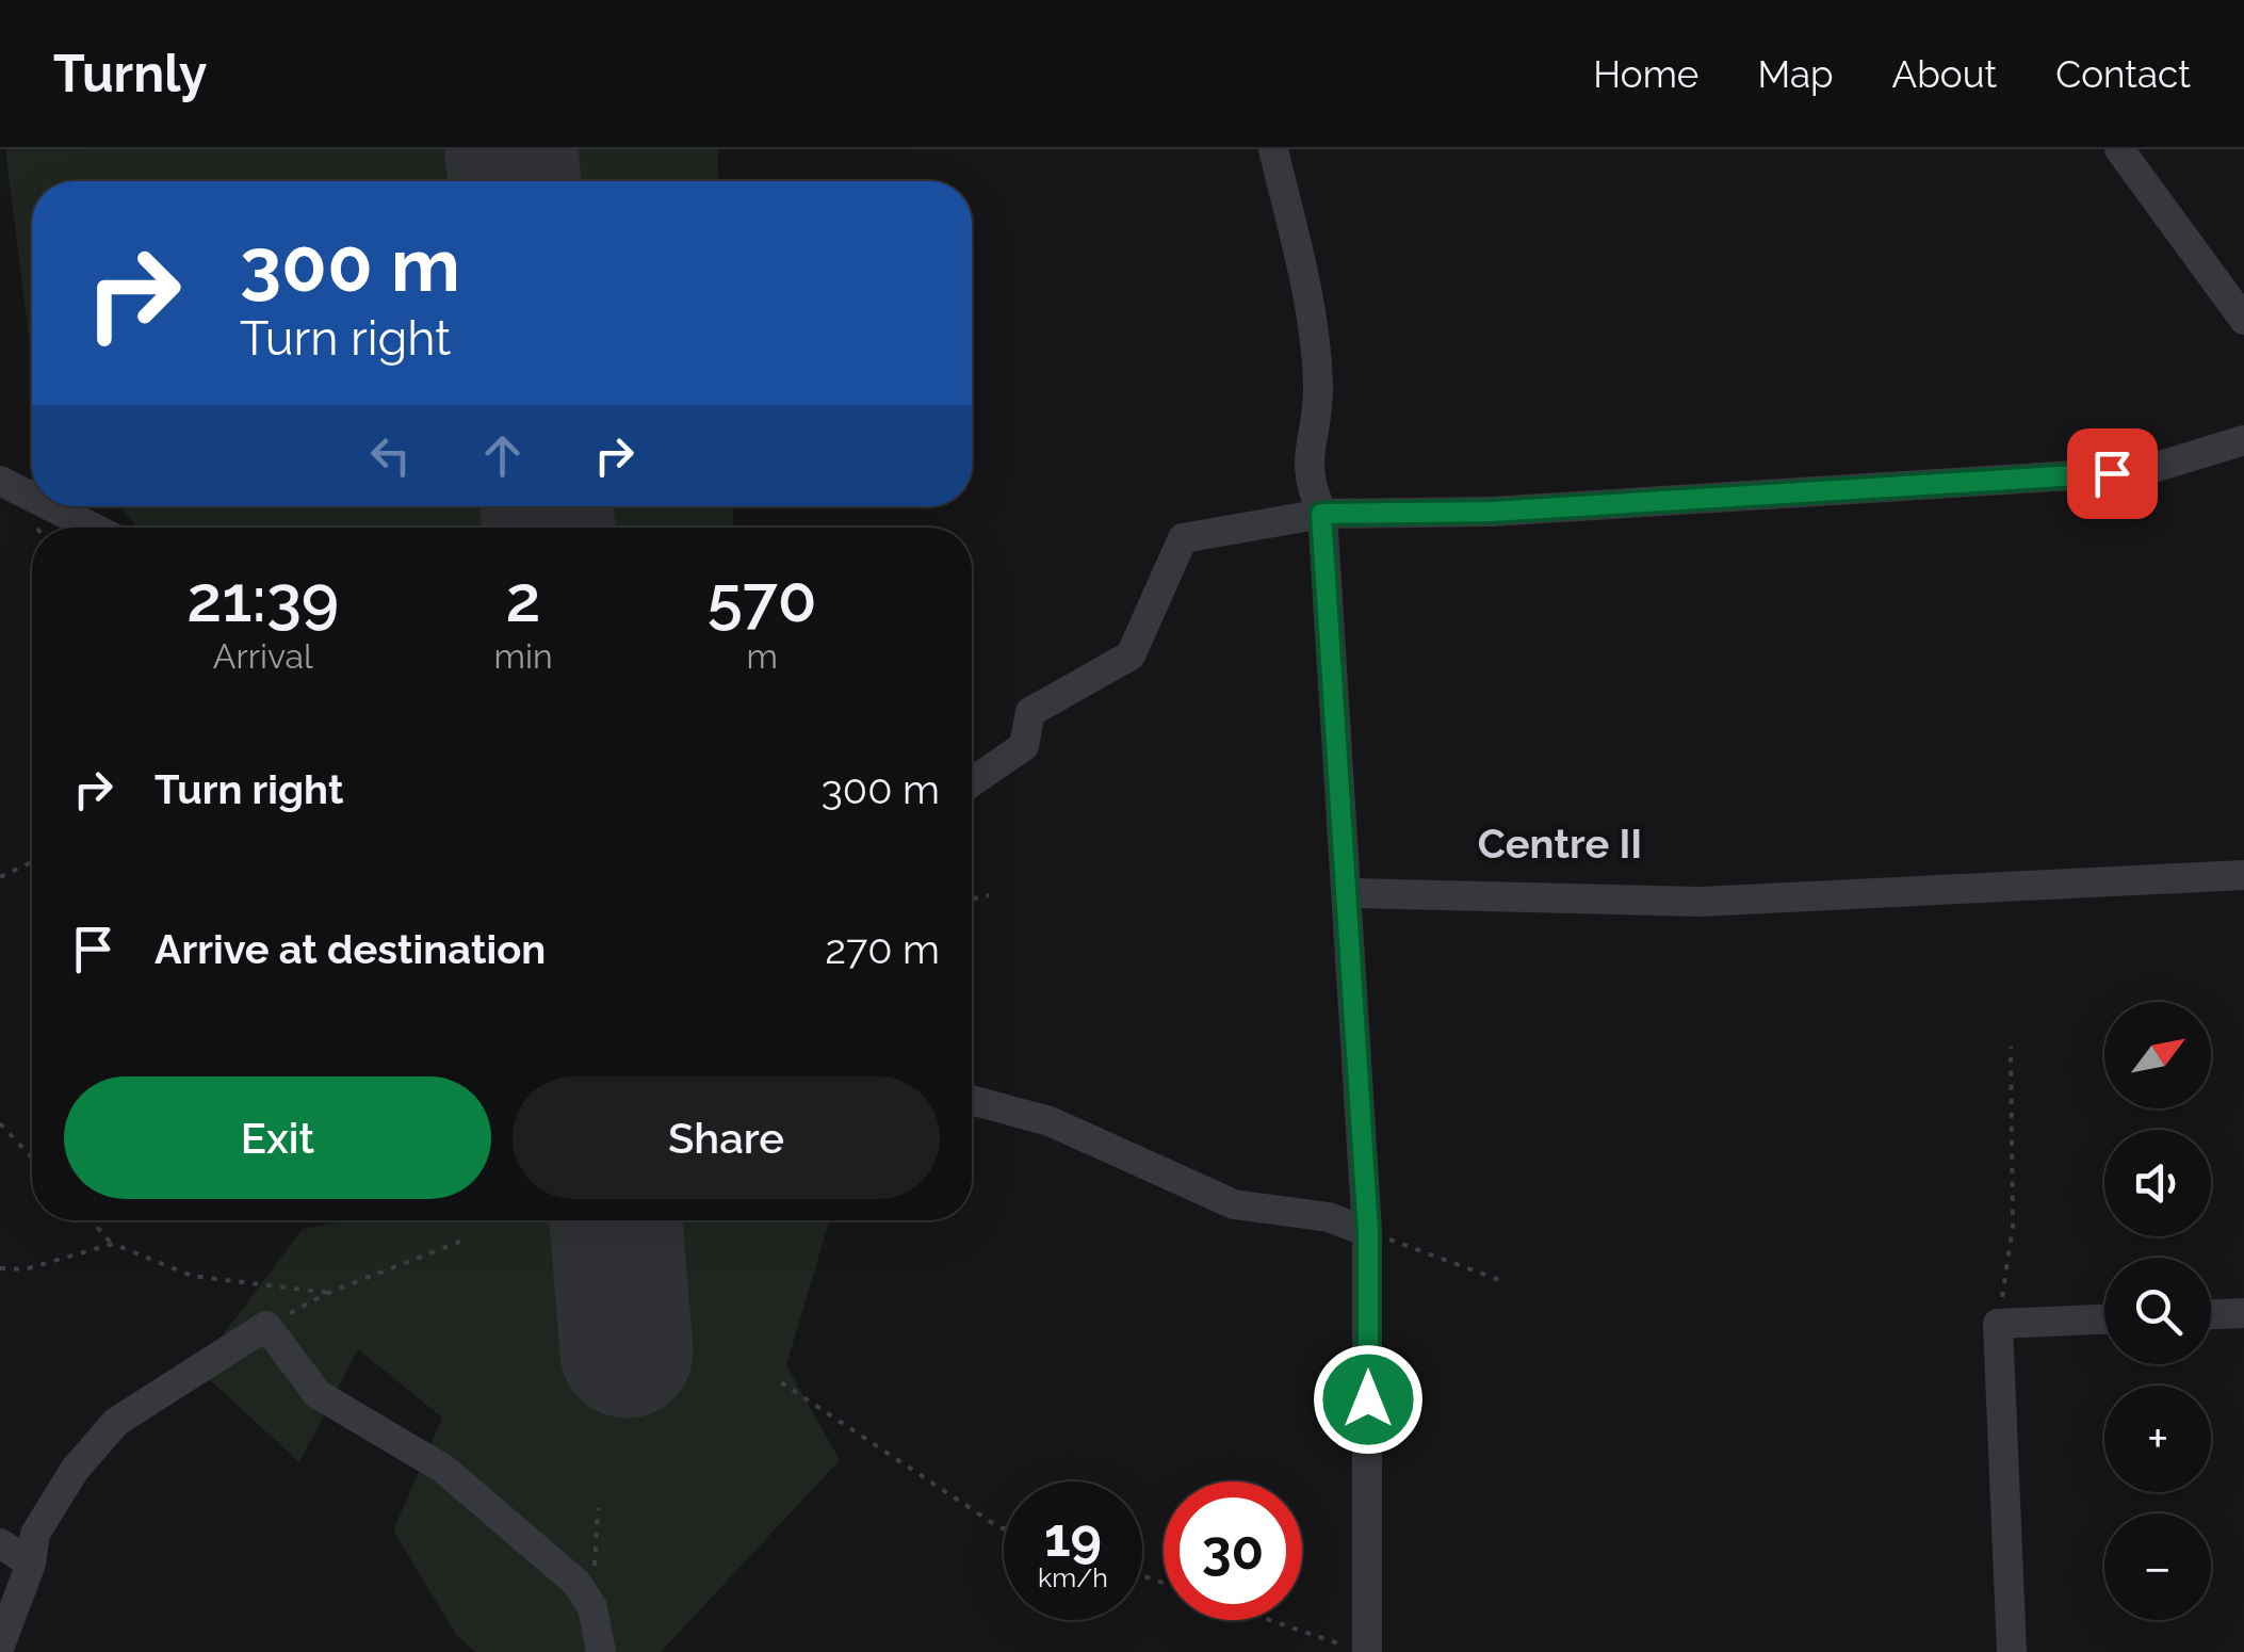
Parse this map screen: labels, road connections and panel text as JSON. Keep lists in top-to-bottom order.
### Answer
{
  "districts": ["Centre II"],
  "north": "top right",
  "page": {
    "header": "Turnly",
    "nav": [
      "Home",
      "Map",
      "About",
      "Contact"
    ],
    "turn": ["300 m", "Turn right"],
    "eta": [
      "21:39",
      "Arrival",
      "2",
      "min",
      "570",
      "m"
    ],
    "list": [
      {
        "name": "Turn right",
        "value": "300 m"
      },
      {
        "name": "Arrive at destination",
        "value": "270 m"
      }
    ],
    "map_buttons": ["+", "−"],
    "buttons": ["Exit", "Share"],
    "speed": "19 km/h",
    "limit": "30"
  }
}
